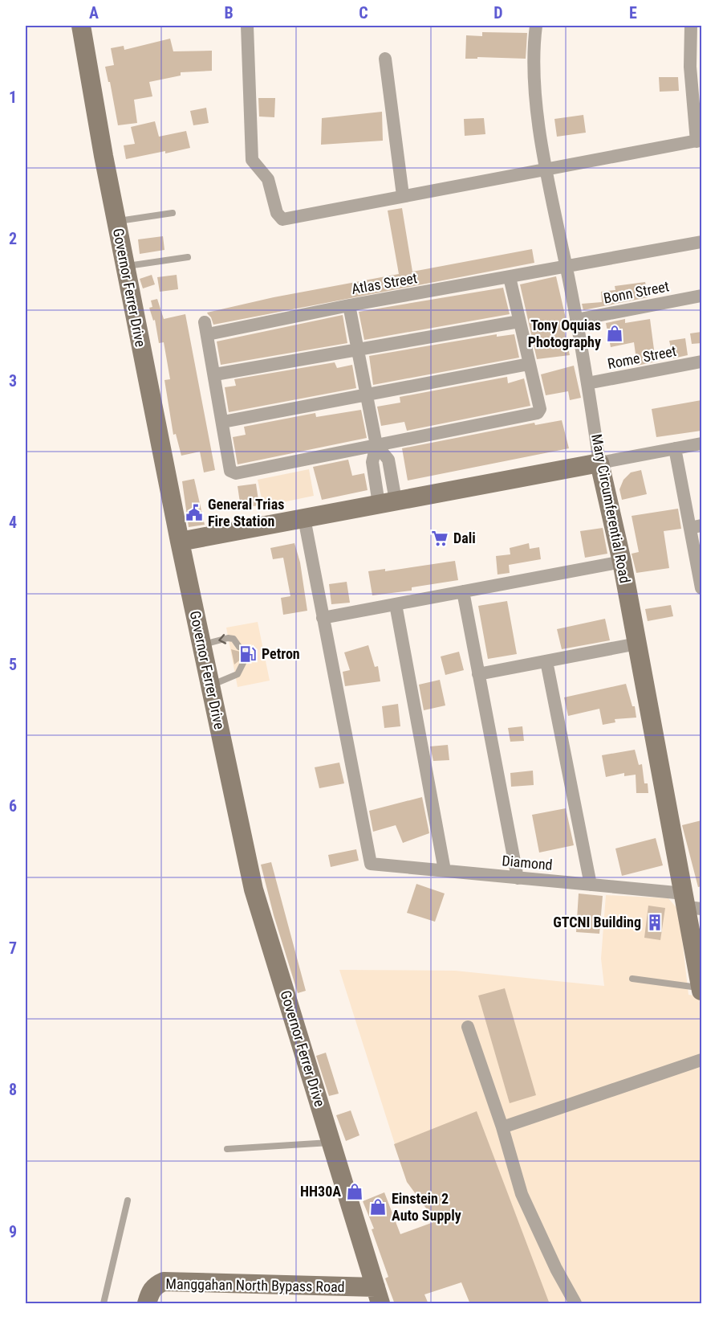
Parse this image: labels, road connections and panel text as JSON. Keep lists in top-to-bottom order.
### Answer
{
  "streets": {
    "main road": ["Governor Ferrer Drive", "Mary Circumferential Road", "Manggahan North Bypass Road"],
    "street": [
      "Atlas Street",
      "Bonn Street",
      "Rome Street",
      "Diamond"
    ]
  },
  "crossings": [
    ["Atlas Street", "Mary Circumferential Road"],
    ["Governor Ferrer Drive", "Manggahan North Bypass Road"],
    ["Bonn Street", "Mary Circumferential Road"],
    ["Rome Street", "Mary Circumferential Road"],
    ["Mary Circumferential Road", "Diamond"]
  ],
  "places": {
    "shop": ["Tony Oquias Photography", "HH30A", "Einstein 2 Auto Supply"],
    "public building": ["General Trias Fire Station"],
    "supermarket": ["Dali"],
    "fuel station": ["Petron"],
    "building": ["GTCNI Building"]
  },
  "grid": {
    "columns": [
      "A",
      "B",
      "C",
      "D",
      "E"
    ],
    "rows": [
      "1",
      "2",
      "3",
      "4",
      "5",
      "6",
      "7",
      "8",
      "9"
    ]
  }
}
